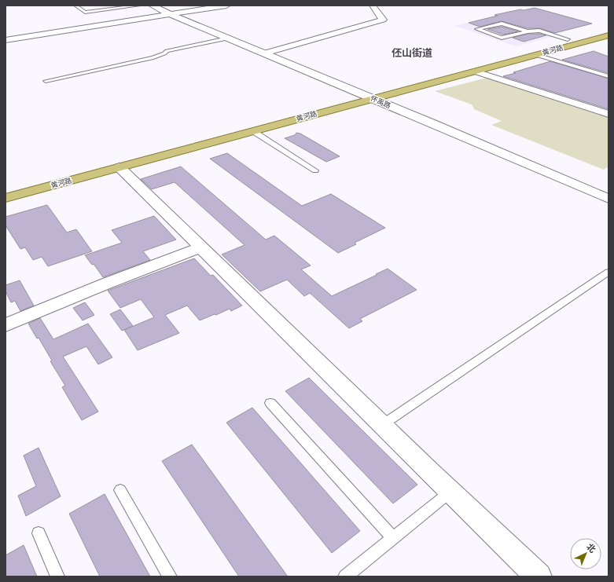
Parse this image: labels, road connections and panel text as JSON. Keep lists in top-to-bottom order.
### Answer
{
  "streets": {
    "main road": ["黄河路"],
    "street": ["怀禹路"]
  },
  "crossings": [
    ["黄河路", "怀禹路"]
  ],
  "districts": ["伾山街道"],
  "north": "top right"
}
